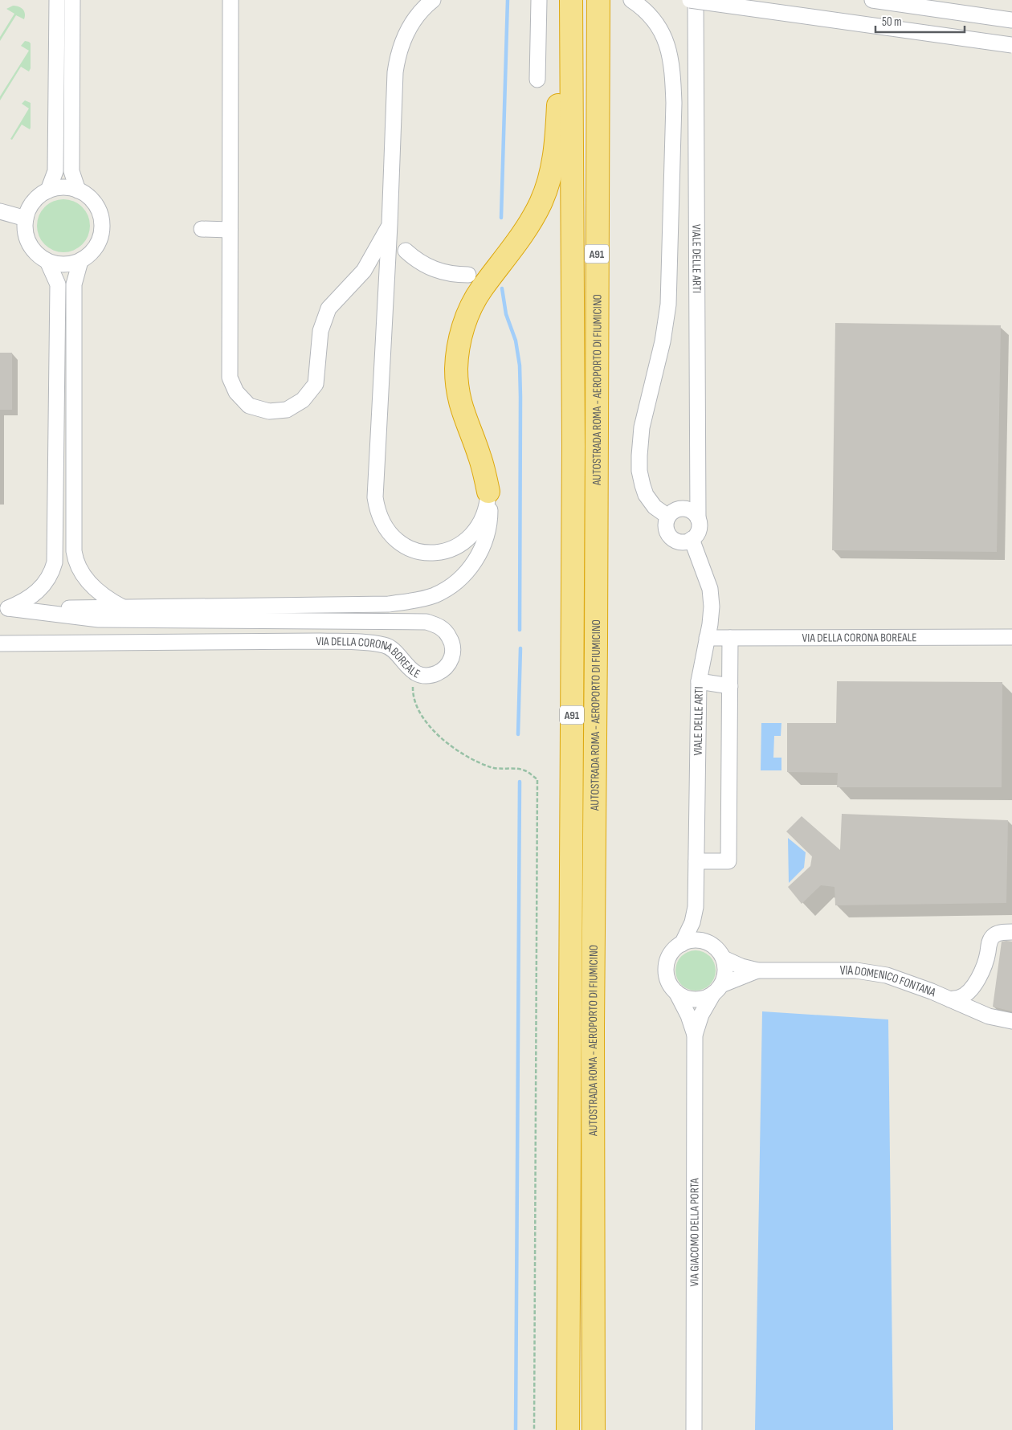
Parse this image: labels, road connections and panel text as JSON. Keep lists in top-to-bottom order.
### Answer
{
  "streets": {
    "highway": ["A91", "AUTOSTRADA ROMA - AEROPORTO DI FIUMICINO"],
    "street": [
      "VIALE DELLE ARTI",
      "VIA DELLA CORONA BOREALE",
      "VIA DOMENICO FONTANA",
      "VIA GIACOMO DELLA PORTA"
    ]
  },
  "crossings": [
    ["VIALE DELLE ARTI", "VIA DELLA CORONA BOREALE"],
    ["VIALE DELLE ARTI", "VIA DOMENICO FONTANA"],
    ["VIALE DELLE ARTI", "VIA GIACOMO DELLA PORTA"],
    ["VIA DOMENICO FONTANA", "VIA GIACOMO DELLA PORTA"]
  ],
  "scale_bar": "50 m"
}
